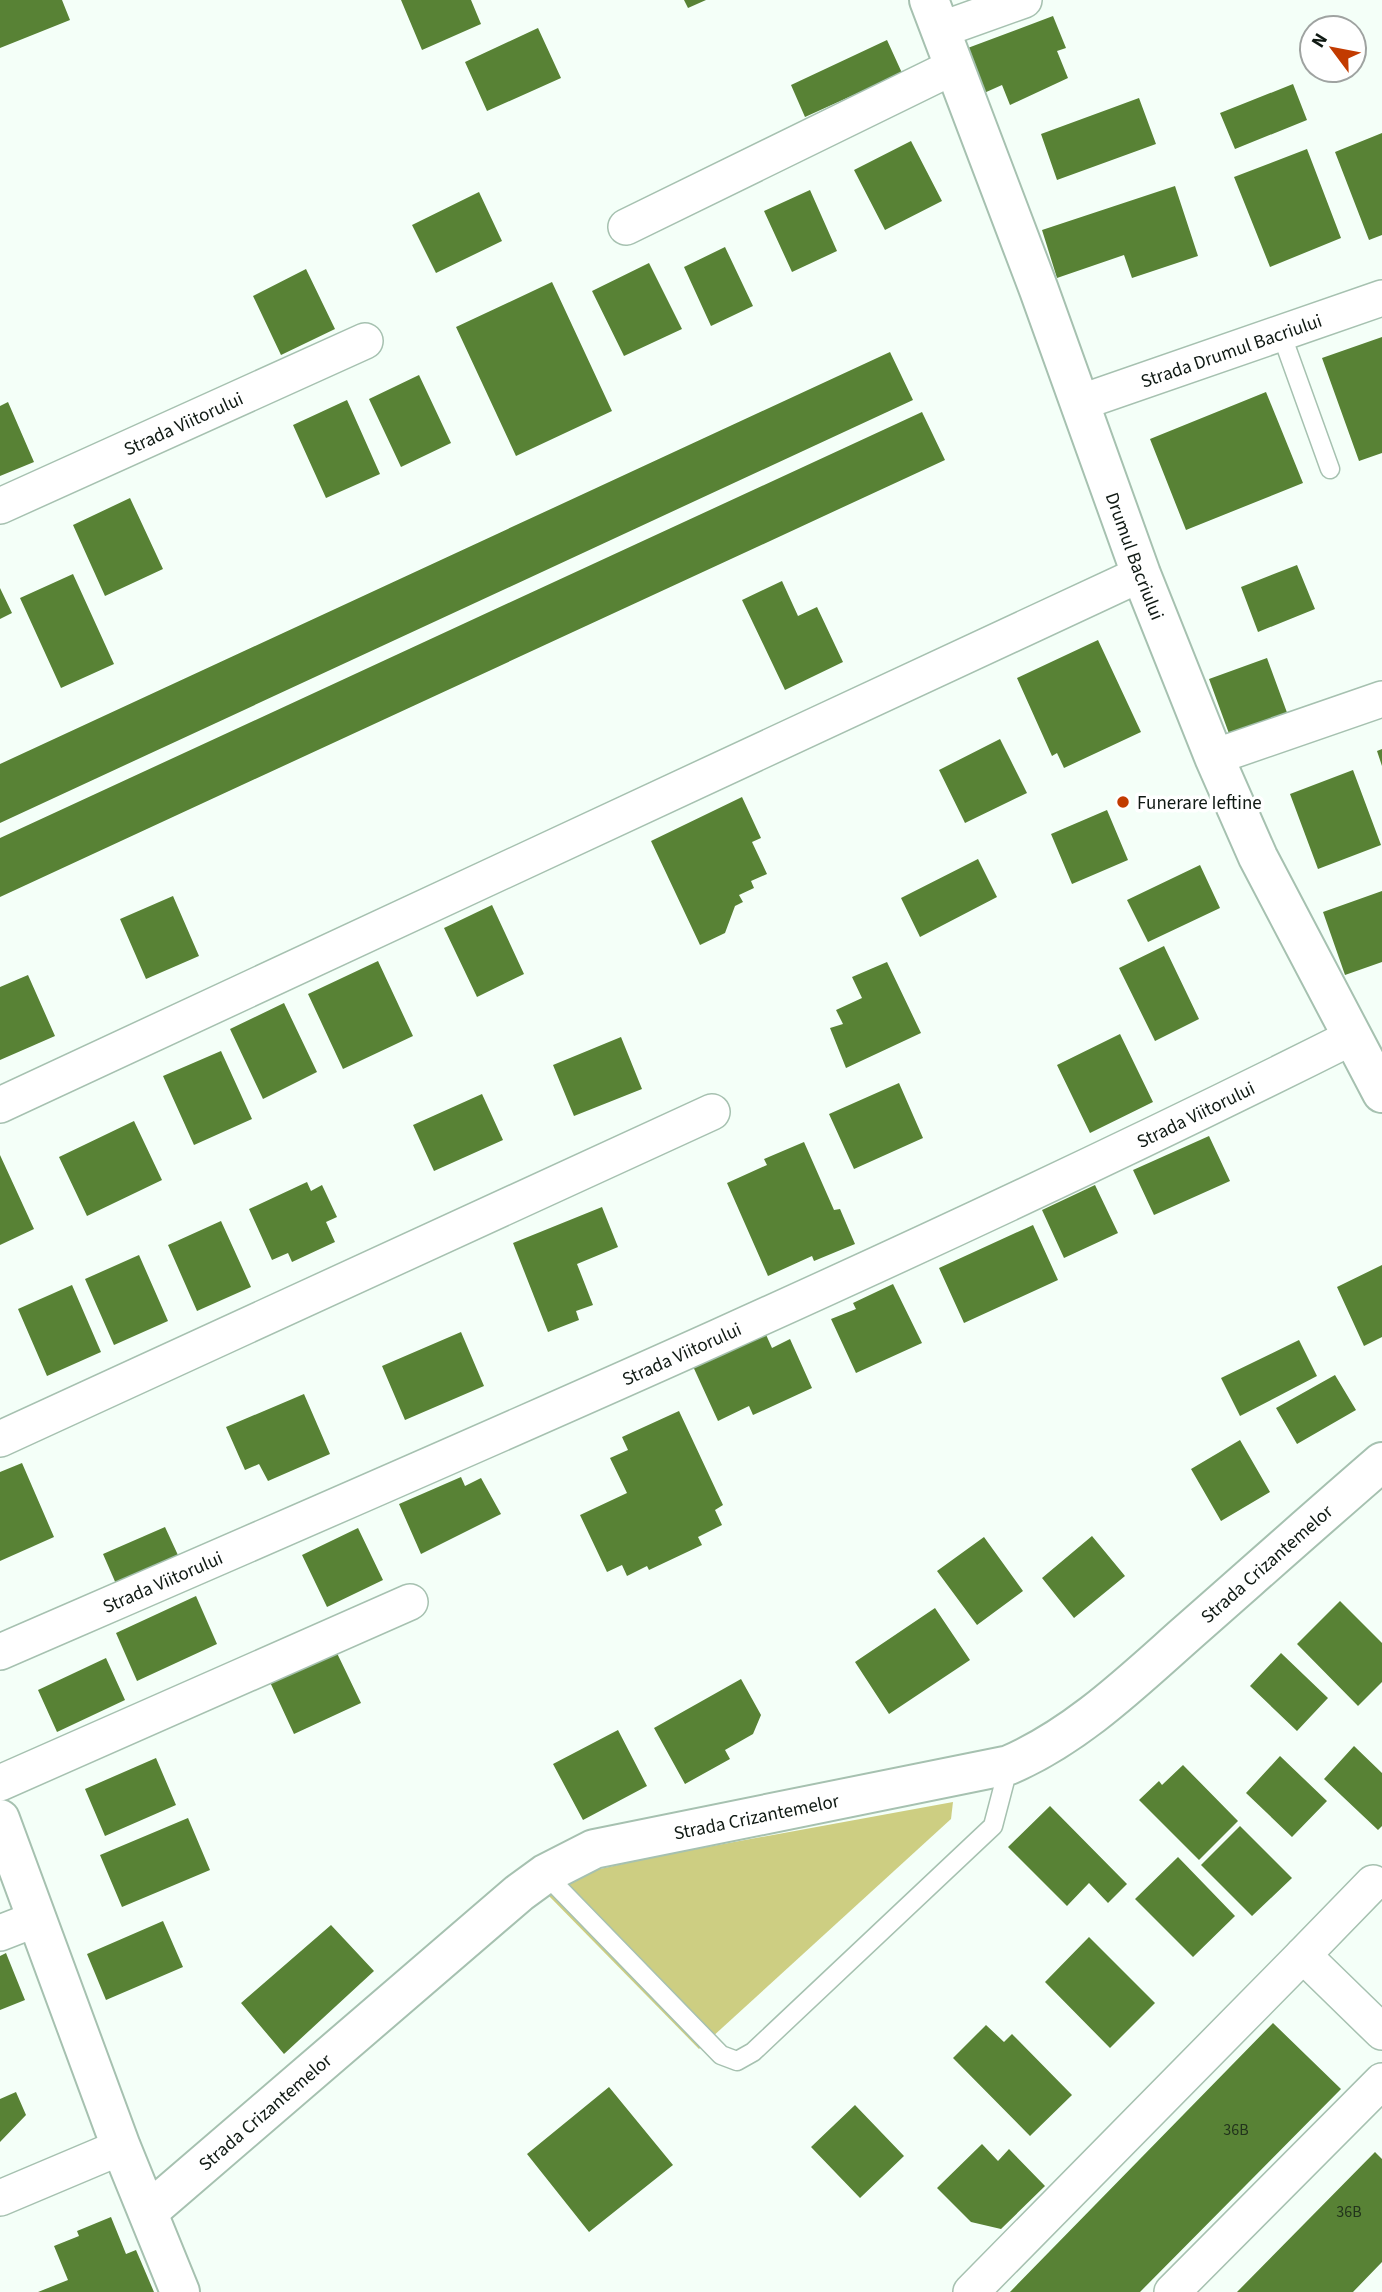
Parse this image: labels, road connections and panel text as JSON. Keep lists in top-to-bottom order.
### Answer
{
  "streets": {
    "street": [
      "Strada Drumul Bacriului",
      "Strada Viitorului",
      "Drumul Bacriului",
      "Strada Crizantemelor"
    ]
  },
  "crossings": [
    ["Strada Drumul Bacriului", "Drumul Bacriului"],
    ["Strada Viitorului", "Drumul Bacriului"]
  ],
  "places": ["Funerare Ieftine"],
  "house_numbers": ["36B", "36B"],
  "north": "top left"
}
